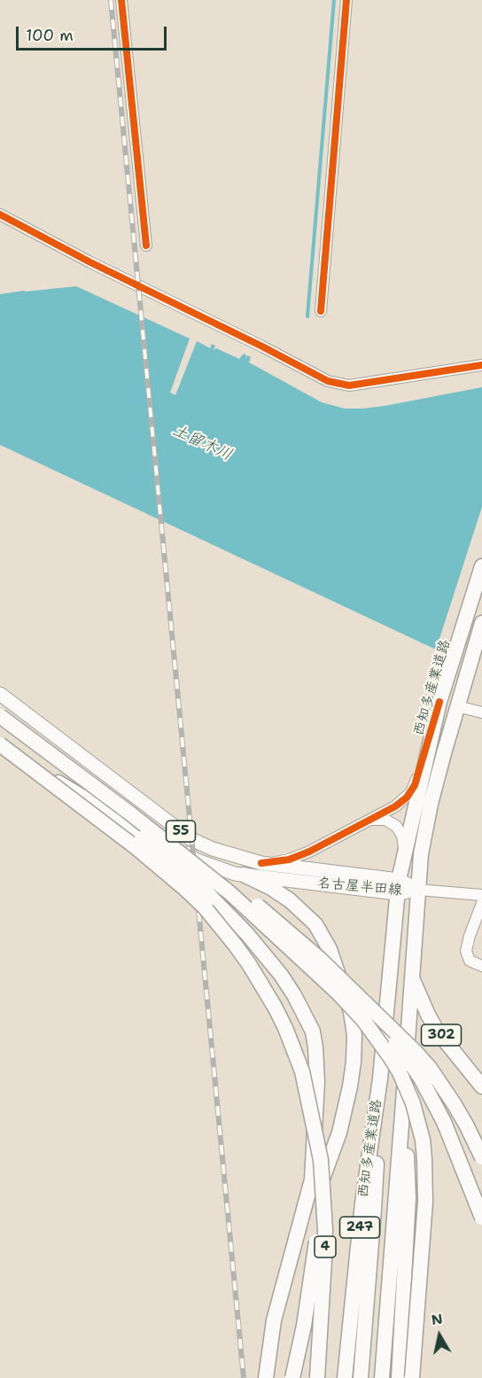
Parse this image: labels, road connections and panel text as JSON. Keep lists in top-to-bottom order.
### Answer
{
  "streets": {
    "highway": [
      "西知多産業道路",
      "302",
      "247",
      "4"
    ],
    "main road": ["55", "名古屋半田線"]
  },
  "crossings": [
    ["西知多産業道路", "名古屋半田線"],
    ["西知多産業道路", "302"]
  ],
  "water": ["土留木川"],
  "scale_bar": "100 m",
  "north": "top"
}
